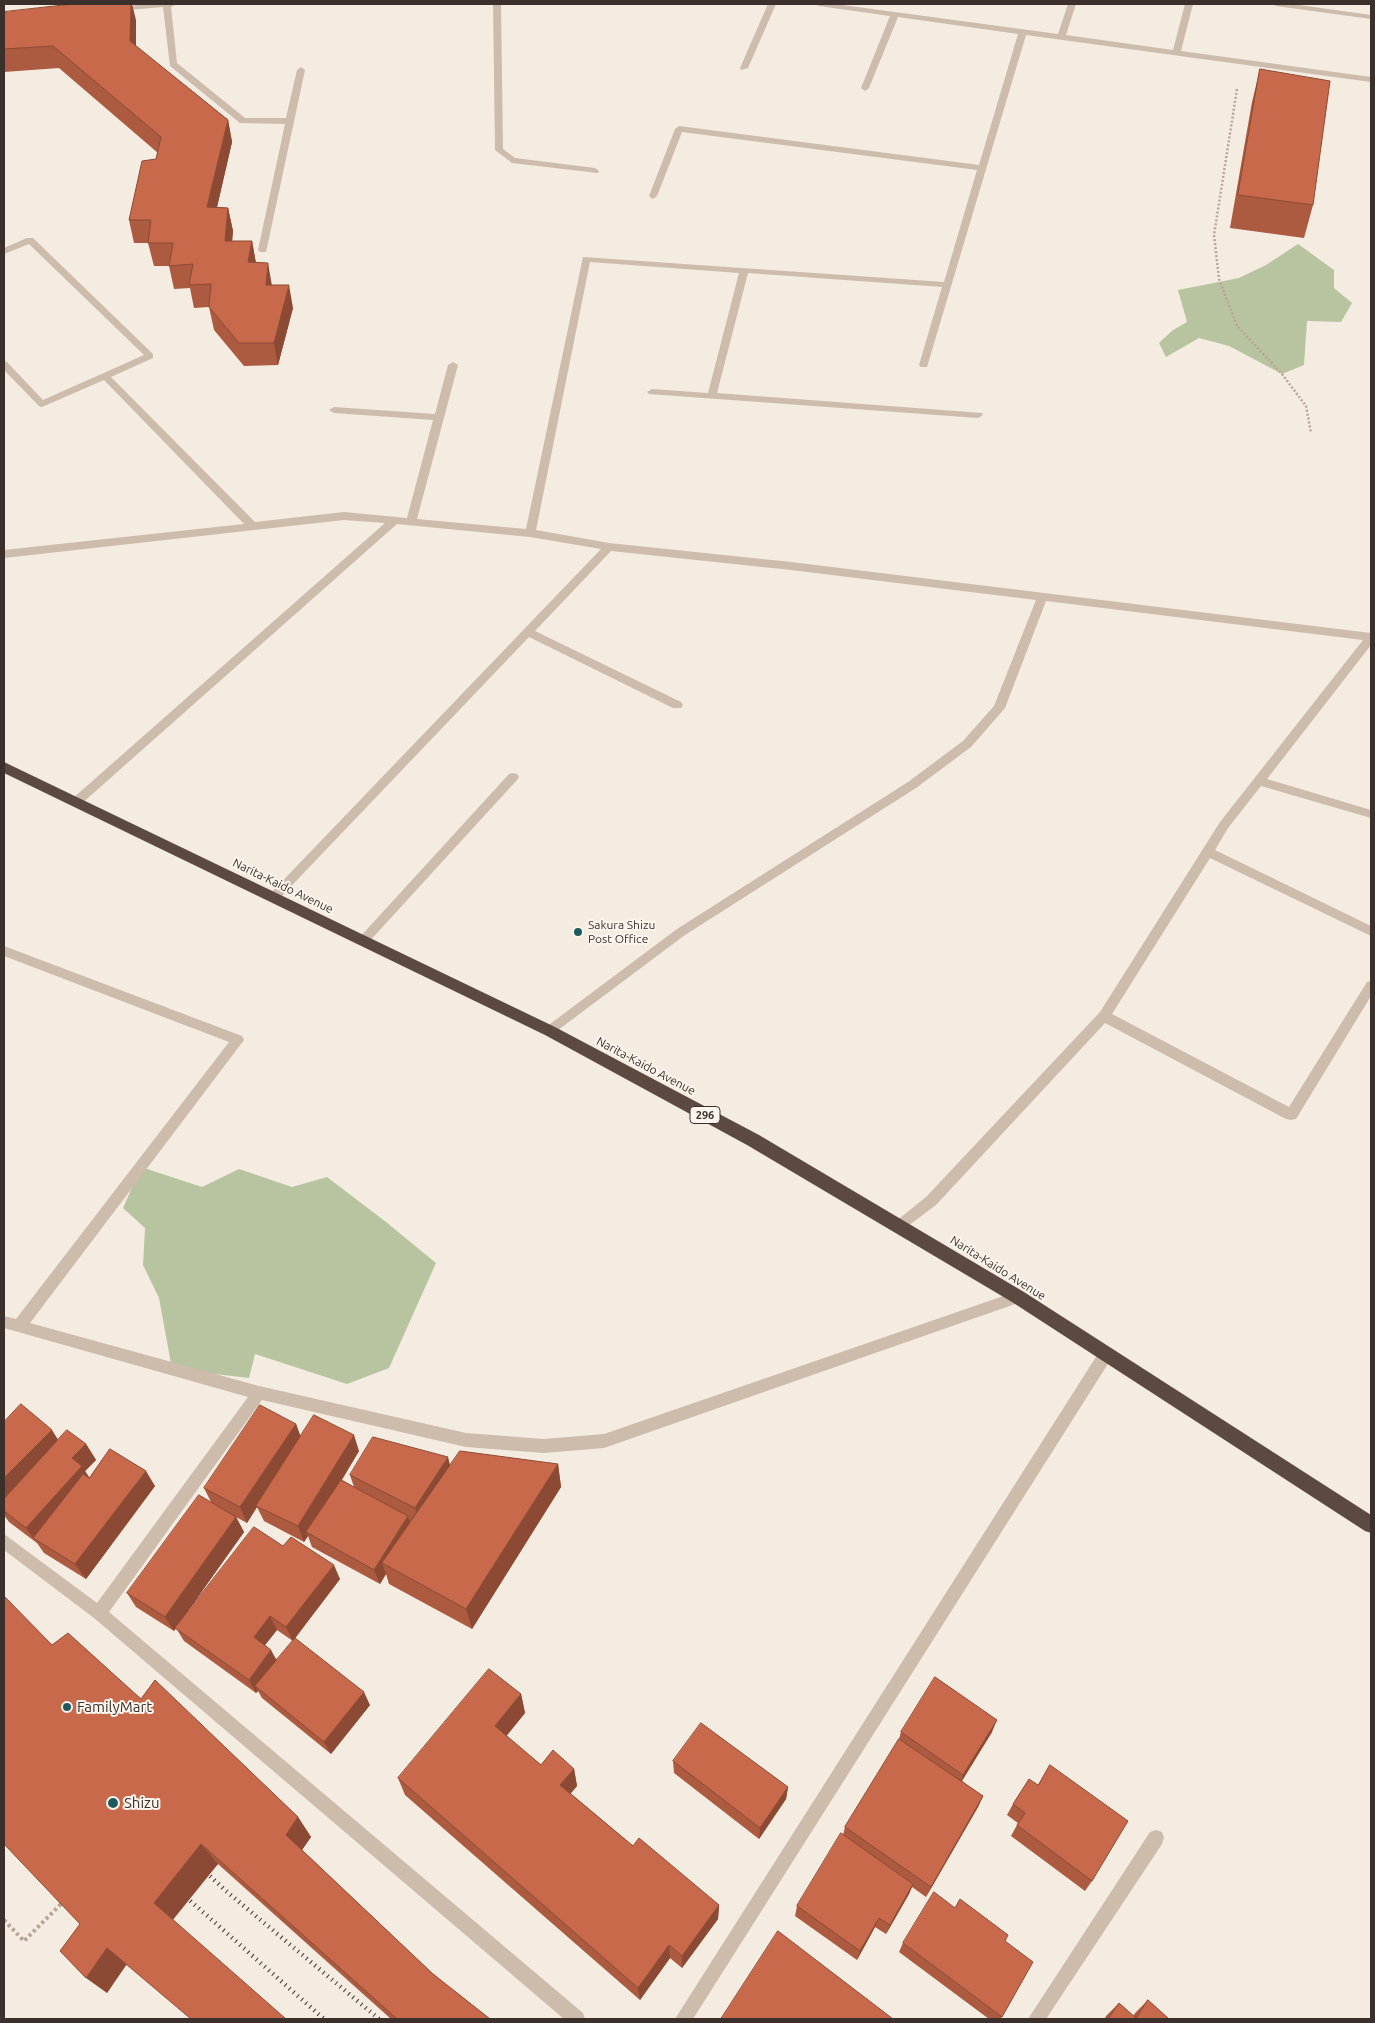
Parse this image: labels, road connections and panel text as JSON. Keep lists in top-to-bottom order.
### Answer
{
  "streets": {
    "highway": ["Narita-Kaido Avenue", "296"]
  },
  "places": ["Sakura Shizu Post Office", "FamilyMart", "Shizu"]
}
